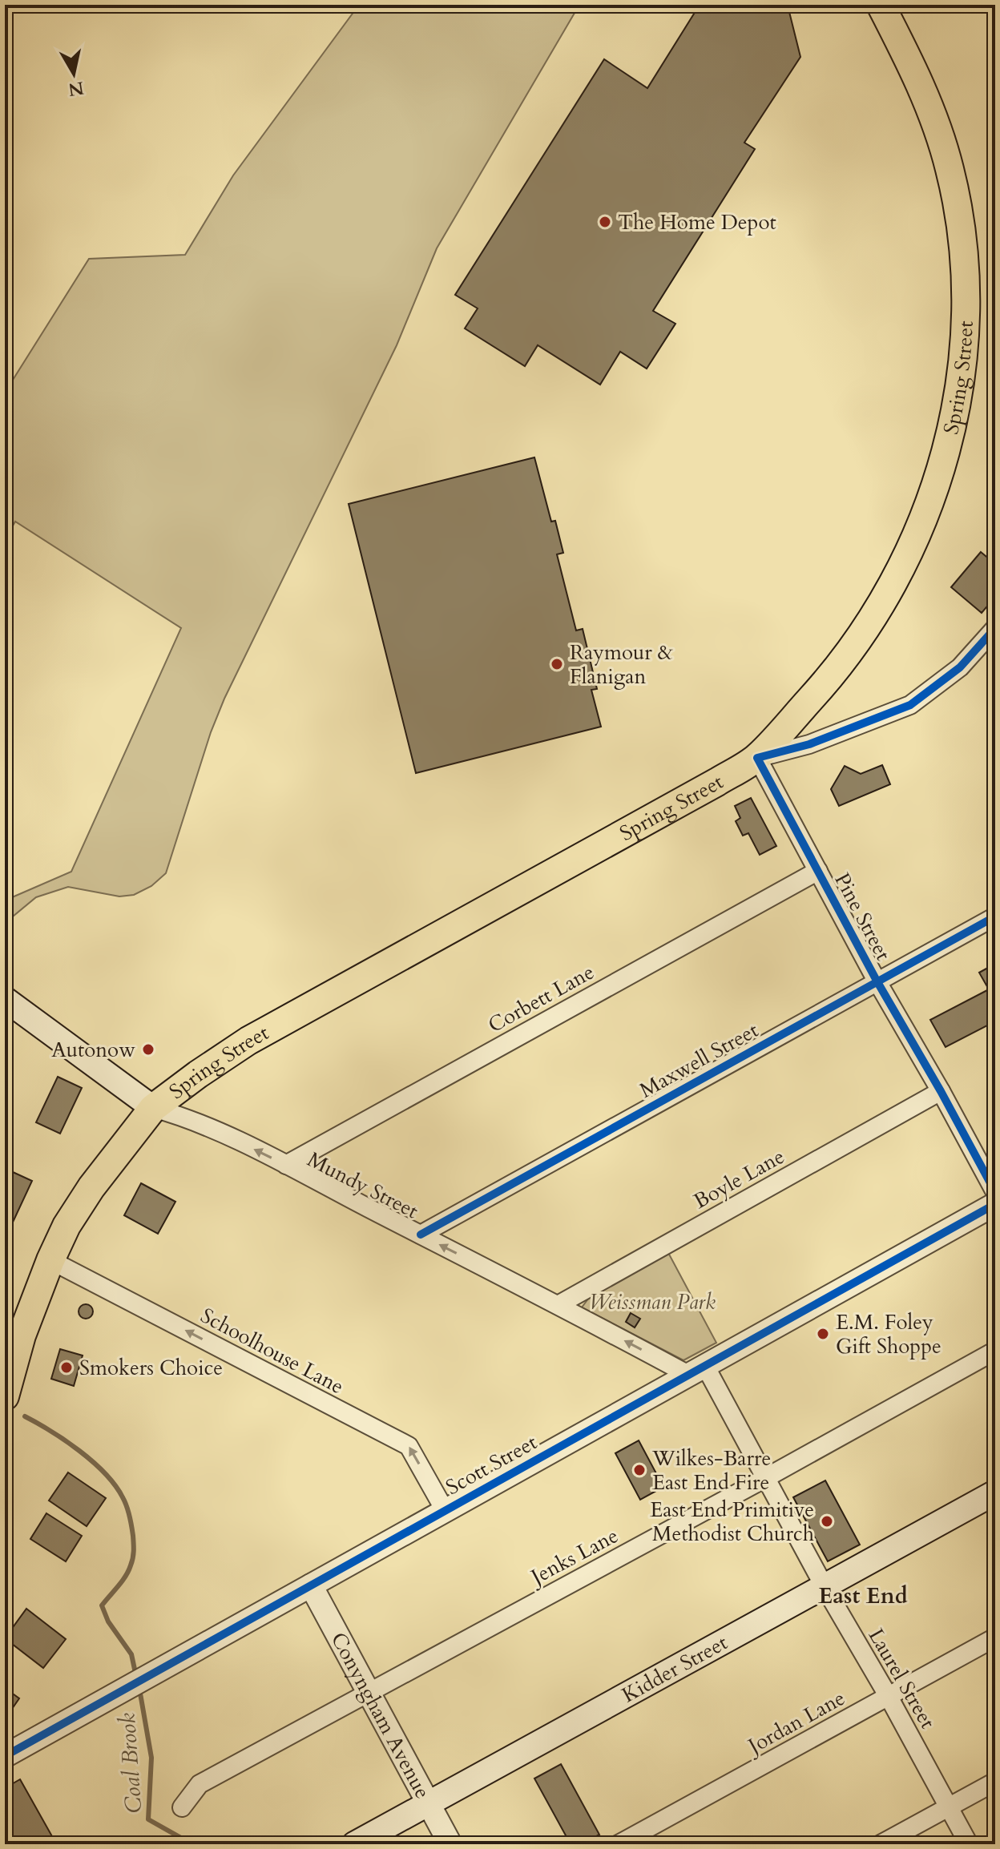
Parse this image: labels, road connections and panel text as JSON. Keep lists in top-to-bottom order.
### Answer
{
  "streets": {
    "main road": ["Spring Street", "Mundy Street", "Kidder Street"],
    "street": [
      "Pine Street",
      "Corbett Lane",
      "Maxwell Street",
      "Boyle Lane",
      "Schoolhouse Lane",
      "Scott Street",
      "Jenks Lane",
      "Laurel Street",
      "Conyngham Avenue",
      "Jordan Lane"
    ]
  },
  "crossings": [
    ["Spring Street", "Pine Street"],
    ["Spring Street", "Mundy Street"],
    ["Spring Street", "Schoolhouse Lane"],
    ["Pine Street", "Corbett Lane"],
    ["Pine Street", "Maxwell Street"],
    ["Pine Street", "Boyle Lane"],
    ["Corbett Lane", "Mundy Street"],
    ["Maxwell Street", "Mundy Street"],
    ["Boyle Lane", "Mundy Street"],
    ["Mundy Street", "Scott Street"],
    ["Mundy Street", "Laurel Street"],
    ["Schoolhouse Lane", "Scott Street"],
    ["Scott Street", "Laurel Street"],
    ["Scott Street", "Conyngham Avenue"],
    ["Jenks Lane", "Laurel Street"],
    ["Jenks Lane", "Conyngham Avenue"],
    ["Kidder Street", "Laurel Street"],
    ["Kidder Street", "Conyngham Avenue"],
    ["Laurel Street", "Jordan Lane"]
  ],
  "one_way": ["Mundy Street", "Schoolhouse Lane"],
  "districts": ["East End"],
  "water": ["Coal Brook"],
  "parks": ["Weissman Park"],
  "places": [
    "The Home Depot",
    "Raymour & Flanigan",
    "Autonow",
    "E.M. Foley Gift Shoppe",
    "Smokers Choice",
    "Wilkes-Barre East End Fire",
    "East End Primitive Methodist Church"
  ],
  "north": "bottom"
}
